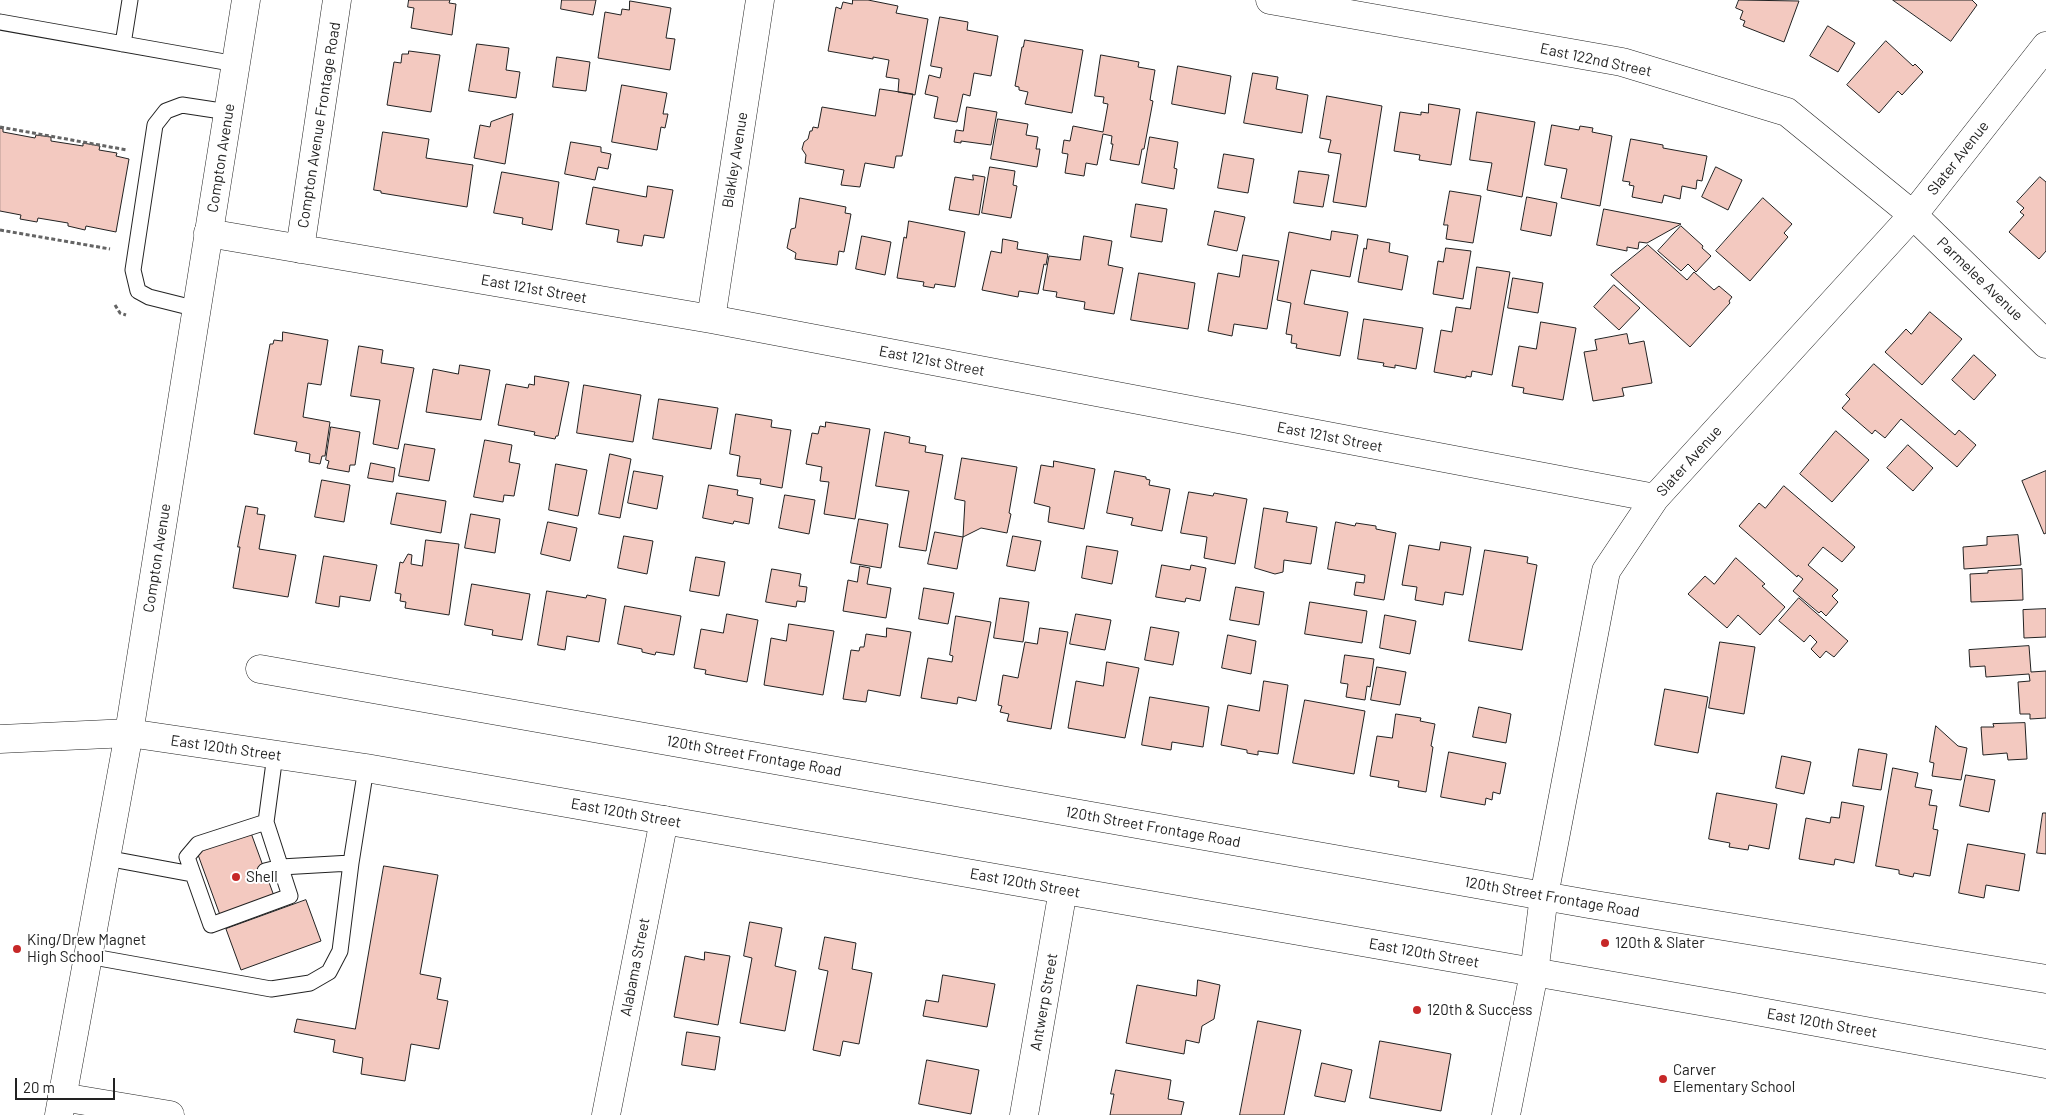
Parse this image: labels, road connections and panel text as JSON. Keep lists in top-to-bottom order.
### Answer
{
  "streets": {
    "street": [
      "East 122nd Street",
      "Compton Avenue Frontage Road",
      "Compton Avenue",
      "Slater Avenue",
      "Blakley Avenue",
      "Parmelee Avenue",
      "East 121st Street",
      "East 120th Street",
      "120th Street Frontage Road",
      "Alabama Street",
      "Antwerp Street"
    ]
  },
  "crossings": [
    ["East 122nd Street", "Slater Avenue"],
    ["East 122nd Street", "Parmelee Avenue"],
    ["Compton Avenue Frontage Road", "East 121st Street"],
    ["Compton Avenue", "East 121st Street"],
    ["Compton Avenue", "East 120th Street"],
    ["Slater Avenue", "Parmelee Avenue"],
    ["Slater Avenue", "East 121st Street"],
    ["Slater Avenue", "East 120th Street"],
    ["Slater Avenue", "120th Street Frontage Road"],
    ["Blakley Avenue", "East 121st Street"],
    ["East 120th Street", "Alabama Street"],
    ["East 120th Street", "Antwerp Street"]
  ],
  "places": [
    "Shell",
    "120th & Slater",
    "King/Drew Magnet High School",
    "120th & Success",
    "Carver Elementary School"
  ],
  "scale_bar": "20 m"
}
